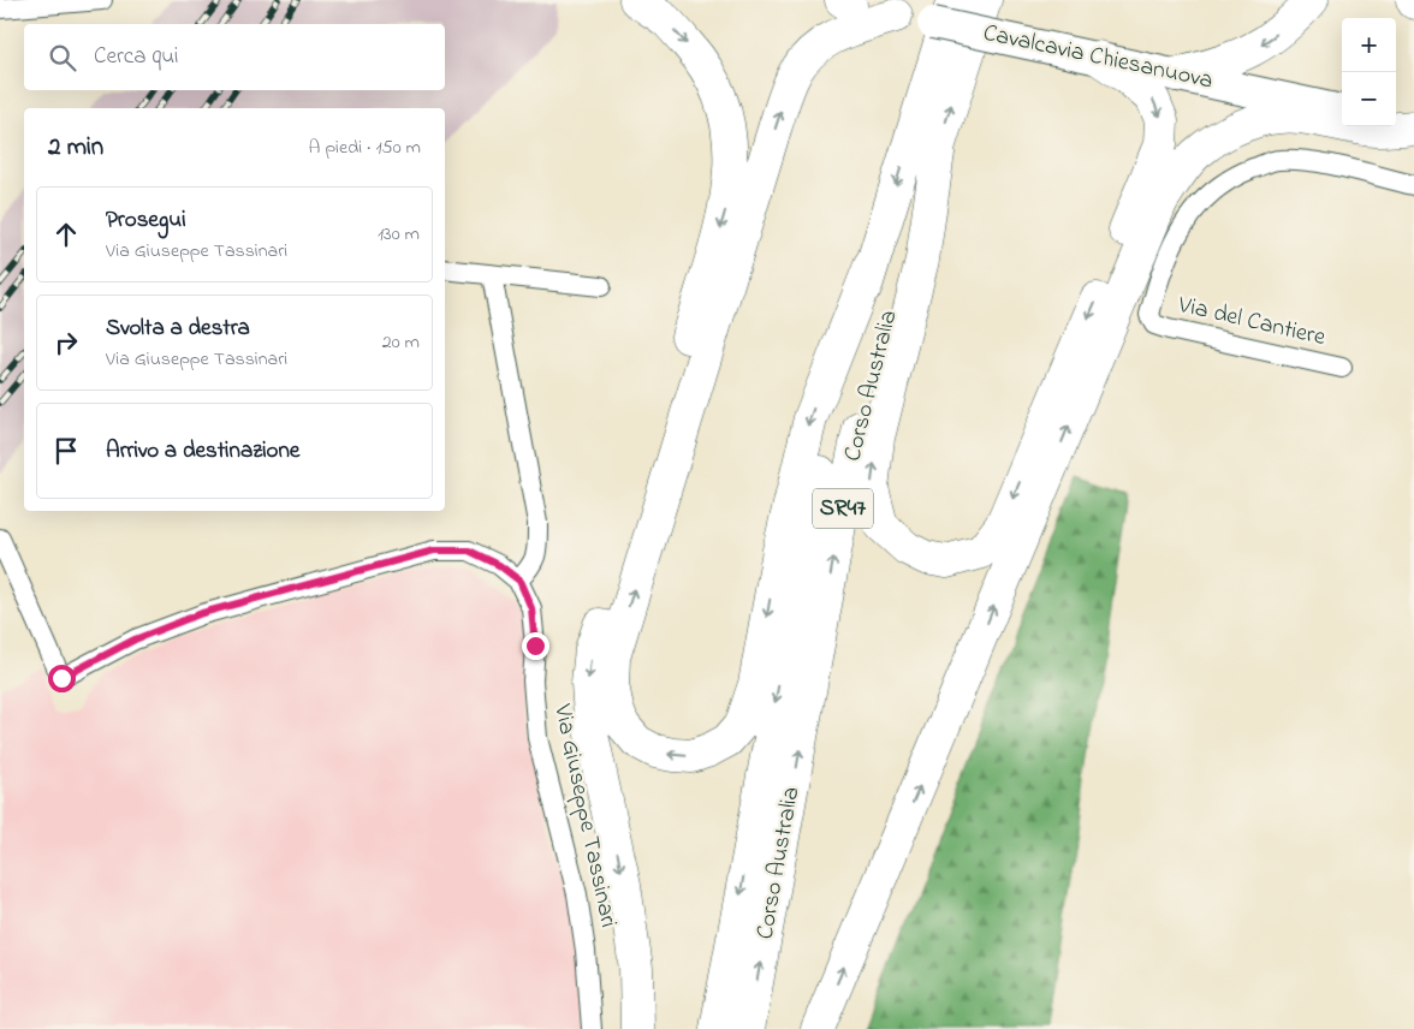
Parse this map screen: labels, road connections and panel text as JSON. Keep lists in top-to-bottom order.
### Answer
{
  "streets": {
    "highway": ["Corso Australia", "SR47"],
    "main road": ["Cavalcavia Chiesanuova"],
    "street": ["Via del Cantiere", "Via Giuseppe Tassinari"]
  },
  "crossings": [
    ["Cavalcavia Chiesanuova", "Corso Australia"]
  ],
  "page": {
    "map_buttons": ["+", "−"],
    "search": "Cerca qui",
    "heading": ["2 min", "A piedi · 150 m"],
    "list": [
      ["Prosegui", "Via Giuseppe Tassinari", "130 m"],
      ["Svolta a destra", "Via Giuseppe Tassinari", "20 m"],
      "Arrivo a destinazione"
    ]
  }
}
